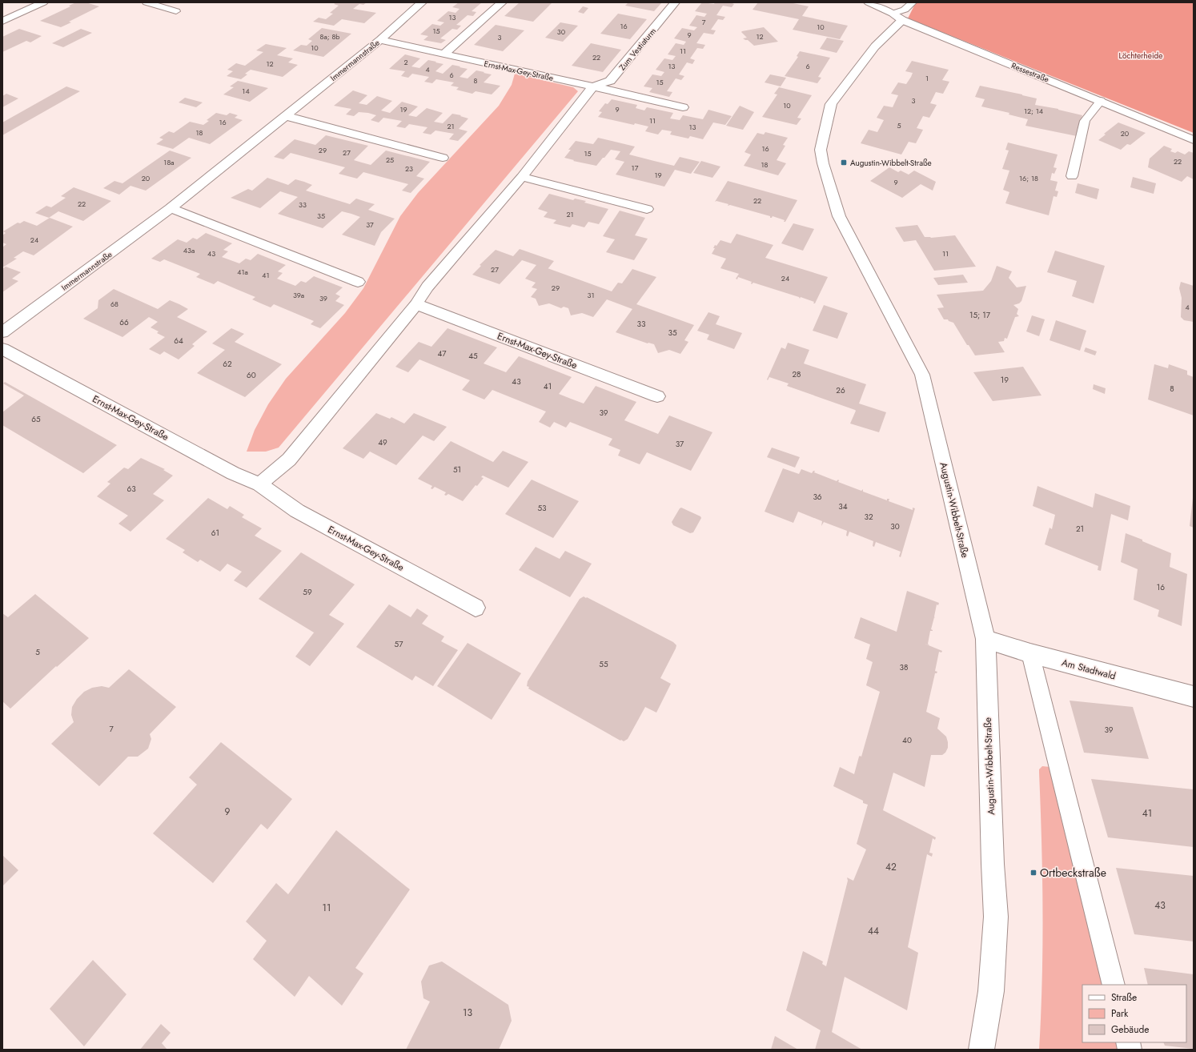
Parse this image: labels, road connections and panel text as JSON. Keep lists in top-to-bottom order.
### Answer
{
  "streets": {
    "street": [
      "Zum Vestiaturm",
      "Immermannstraße",
      "Ernst-Max-Gey-Straße",
      "Ressestraße",
      "Augustin-Wibbelt-Straße",
      "Am Stadtwald"
    ]
  },
  "crossings": [
    ["Zum Vestiaturm", "Ernst-Max-Gey-Straße"],
    ["Immermannstraße", "Ernst-Max-Gey-Straße"],
    ["Ressestraße", "Augustin-Wibbelt-Straße"],
    ["Augustin-Wibbelt-Straße", "Am Stadtwald"]
  ],
  "parks": ["Löchterheide"],
  "places": {
    "transit": ["Augustin-Wibbelt-Straße", "Ortbeckstraße"]
  },
  "house_numbers": [
    "13",
    "7",
    "16",
    "10",
    "15",
    "30",
    "9",
    "8a; 8b",
    "12",
    "3",
    "10",
    "11",
    "22",
    "2",
    "12",
    "13",
    "6",
    "4",
    "6",
    "1",
    "8",
    "15",
    "14",
    "3",
    "10",
    "19",
    "9",
    "12; 14",
    "11",
    "16",
    "5",
    "21",
    "13",
    "18",
    "20",
    "16",
    "29",
    "27",
    "15",
    "25",
    "22",
    "18a",
    "18",
    "17",
    "23",
    "19",
    "20",
    "16; 18",
    "9",
    "22",
    "22",
    "33",
    "21",
    "35",
    "37",
    "24",
    "43a",
    "43",
    "11",
    "27",
    "41a",
    "41",
    "24",
    "29",
    "39a",
    "31",
    "39",
    "68",
    "4",
    "15; 17",
    "66",
    "33",
    "35",
    "64",
    "47",
    "45",
    "62",
    "28",
    "60",
    "19",
    "43",
    "41",
    "8",
    "26",
    "39",
    "65",
    "49",
    "37",
    "51",
    "63",
    "36",
    "34",
    "53",
    "32",
    "30",
    "21",
    "61",
    "16",
    "59",
    "57",
    "5",
    "55",
    "38",
    "7",
    "39",
    "40",
    "9",
    "41",
    "42",
    "43",
    "11",
    "44",
    "13"
  ],
  "legend": ["Straße", "Park", "Gebäude"]
}
